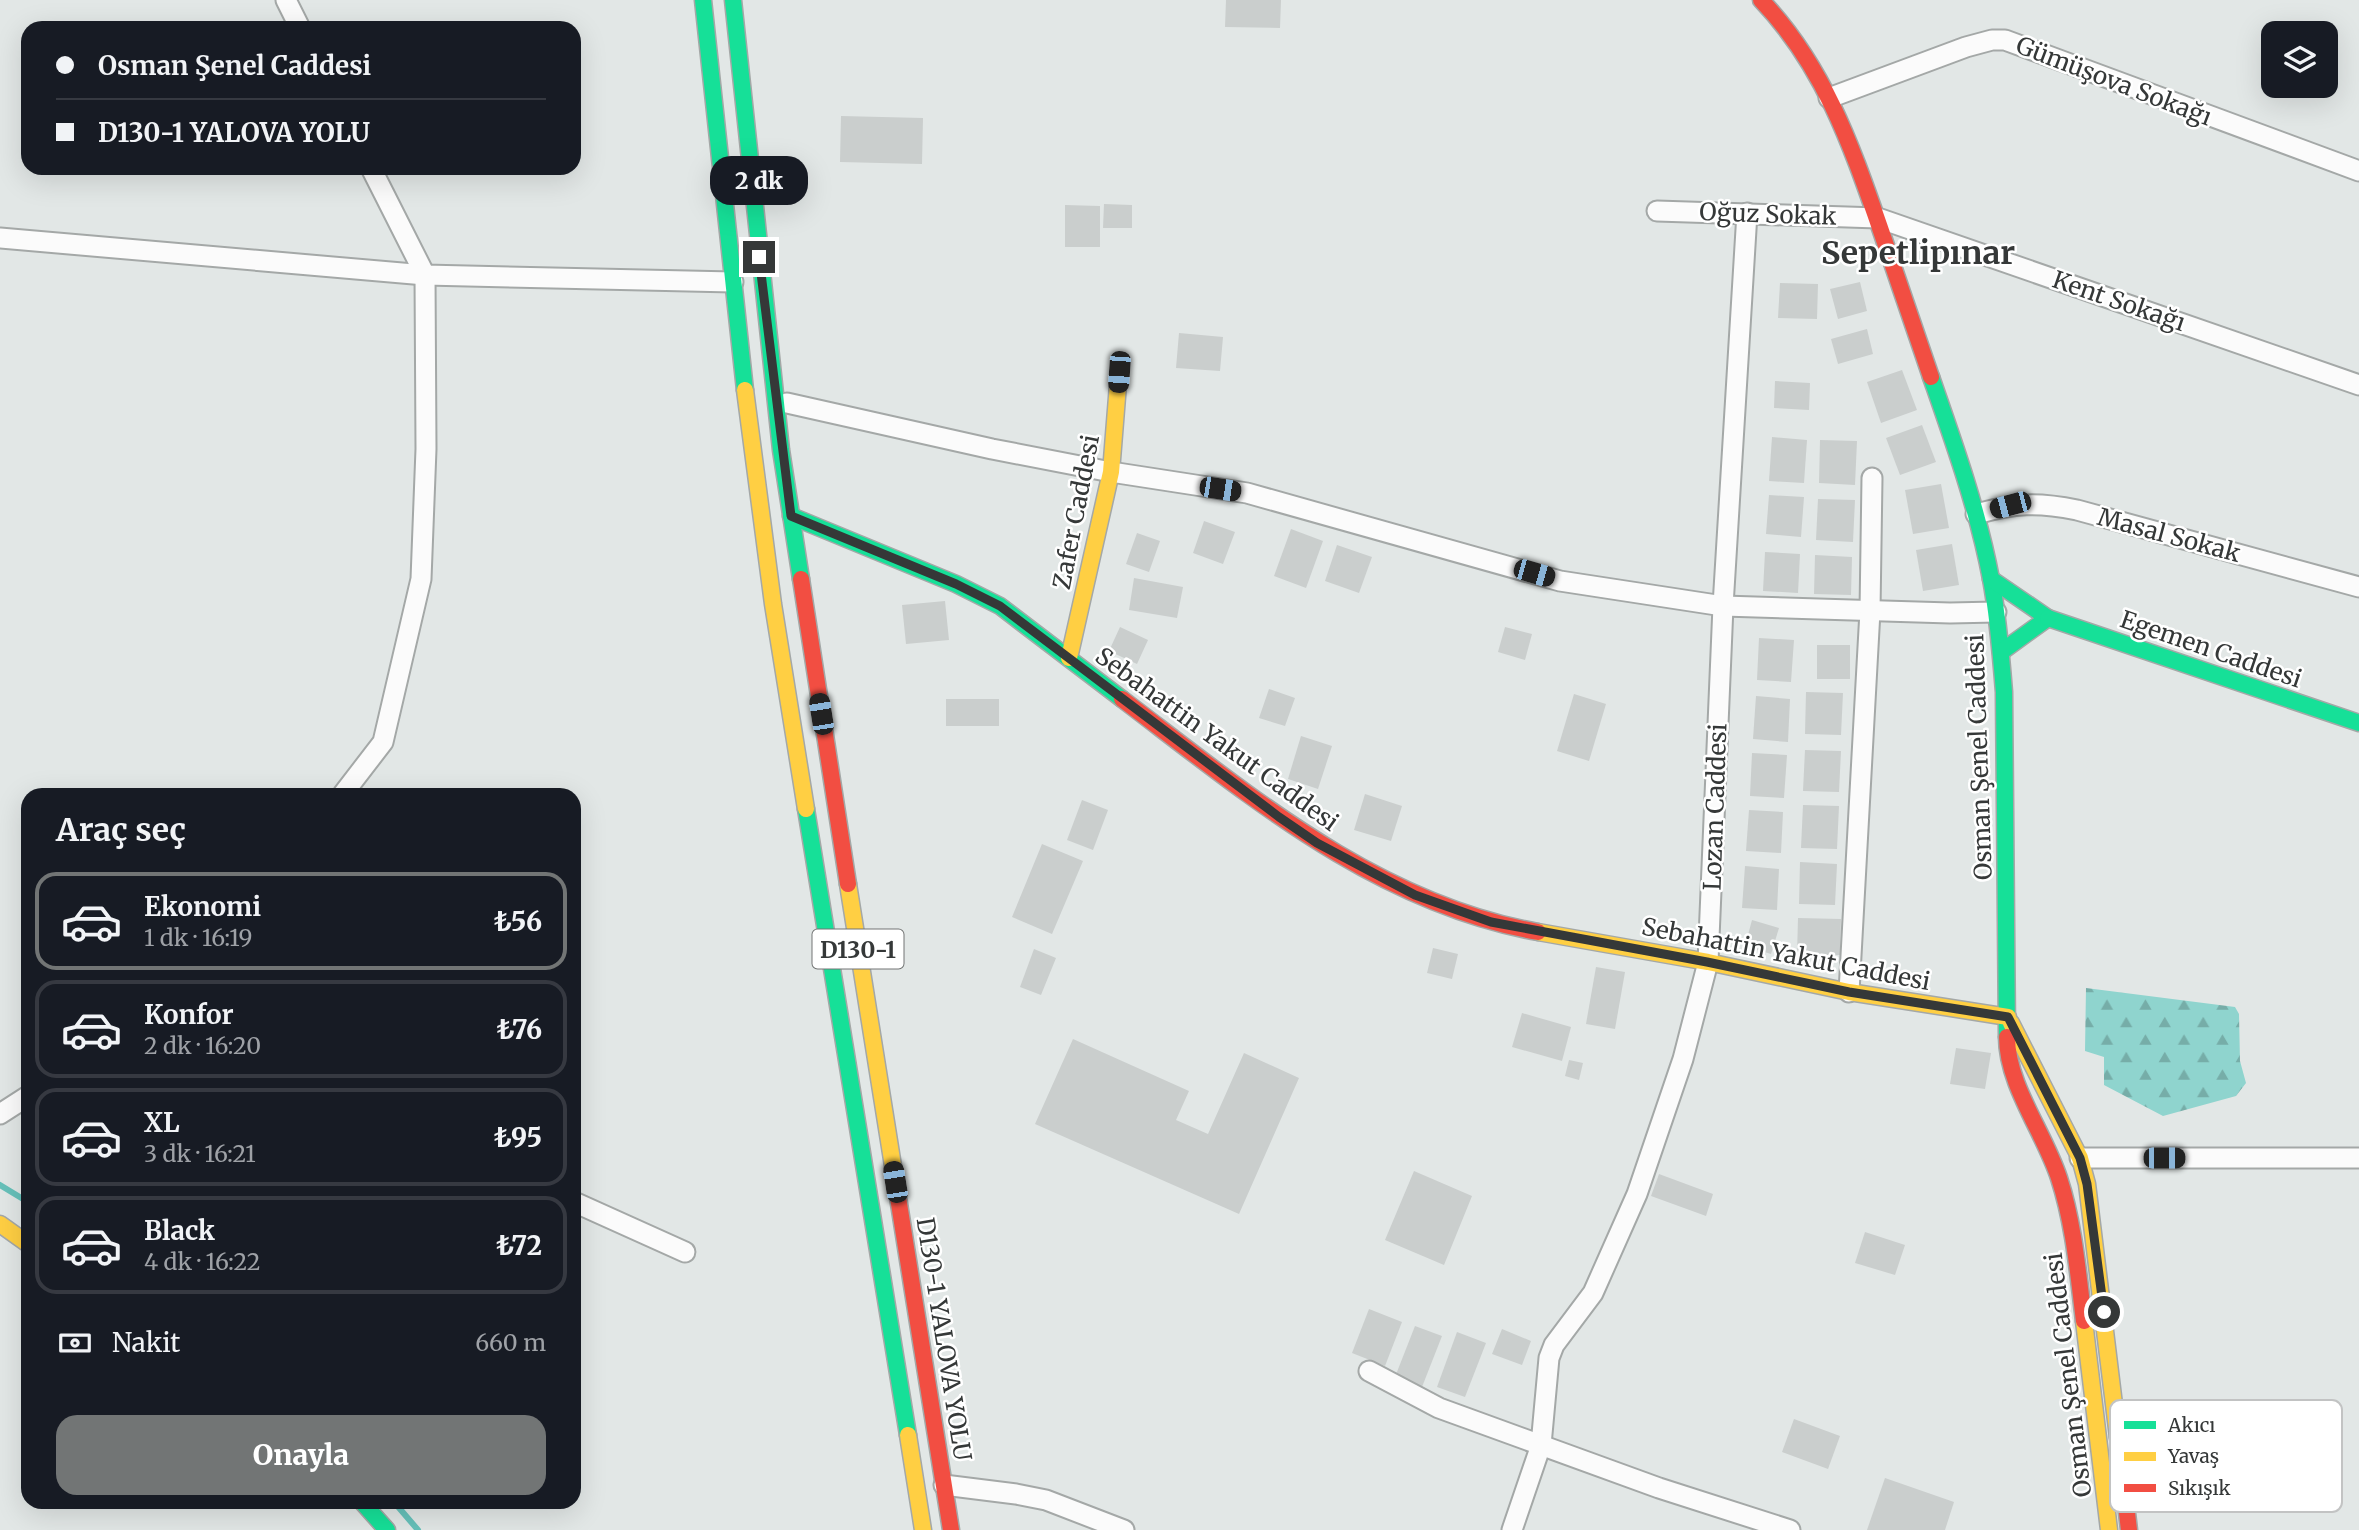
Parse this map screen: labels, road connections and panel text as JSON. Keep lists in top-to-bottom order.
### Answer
{
  "streets": {
    "main road": [
      "Zafer Caddesi",
      "Egemen Caddesi",
      "Sebahattin Yakut Caddesi",
      "Osman Şenel Caddesi",
      "D130-1",
      "D130-1 YALOVA YOLU"
    ],
    "street": [
      "Gümüşova Sokağı",
      "Oğuz Sokak",
      "Kent Sokağı",
      "Masal Sokak",
      "Lozan Caddesi"
    ]
  },
  "crossings": [
    ["Gümüşova Sokağı", "Osman Şenel Caddesi"],
    ["Oğuz Sokak", "Kent Sokağı"],
    ["Oğuz Sokak", "Osman Şenel Caddesi"],
    ["Oğuz Sokak", "Lozan Caddesi"],
    ["Kent Sokağı", "Osman Şenel Caddesi"],
    ["Zafer Caddesi", "Sebahattin Yakut Caddesi"],
    ["Masal Sokak", "Osman Şenel Caddesi"],
    ["Egemen Caddesi", "Osman Şenel Caddesi"],
    ["Sebahattin Yakut Caddesi", "Osman Şenel Caddesi"],
    ["Sebahattin Yakut Caddesi", "Lozan Caddesi"],
    ["Sebahattin Yakut Caddesi", "D130-1 YALOVA YOLU"]
  ],
  "districts": ["Sepetlipınar"],
  "legend": ["Akıcı", "Yavaş", "Sıkışık"],
  "page": {
    "banner": ["Osman Şenel Caddesi", "D130-1 YALOVA YOLU"],
    "bubble": "2 dk",
    "heading": "Araç seç",
    "list": [
      {
        "name": "Ekonomi",
        "note": "1 dk · 16:19",
        "value": "₺56"
      },
      {
        "name": "Konfor",
        "note": "2 dk · 16:20",
        "value": "₺76"
      },
      {
        "name": "XL",
        "note": "3 dk · 16:21",
        "value": "₺95"
      },
      {
        "name": "Black",
        "note": "4 dk · 16:22",
        "value": "₺72"
      }
    ],
    "pay": ["Nakit", "660 m"],
    "buttons": "Onayla"
  }
}
